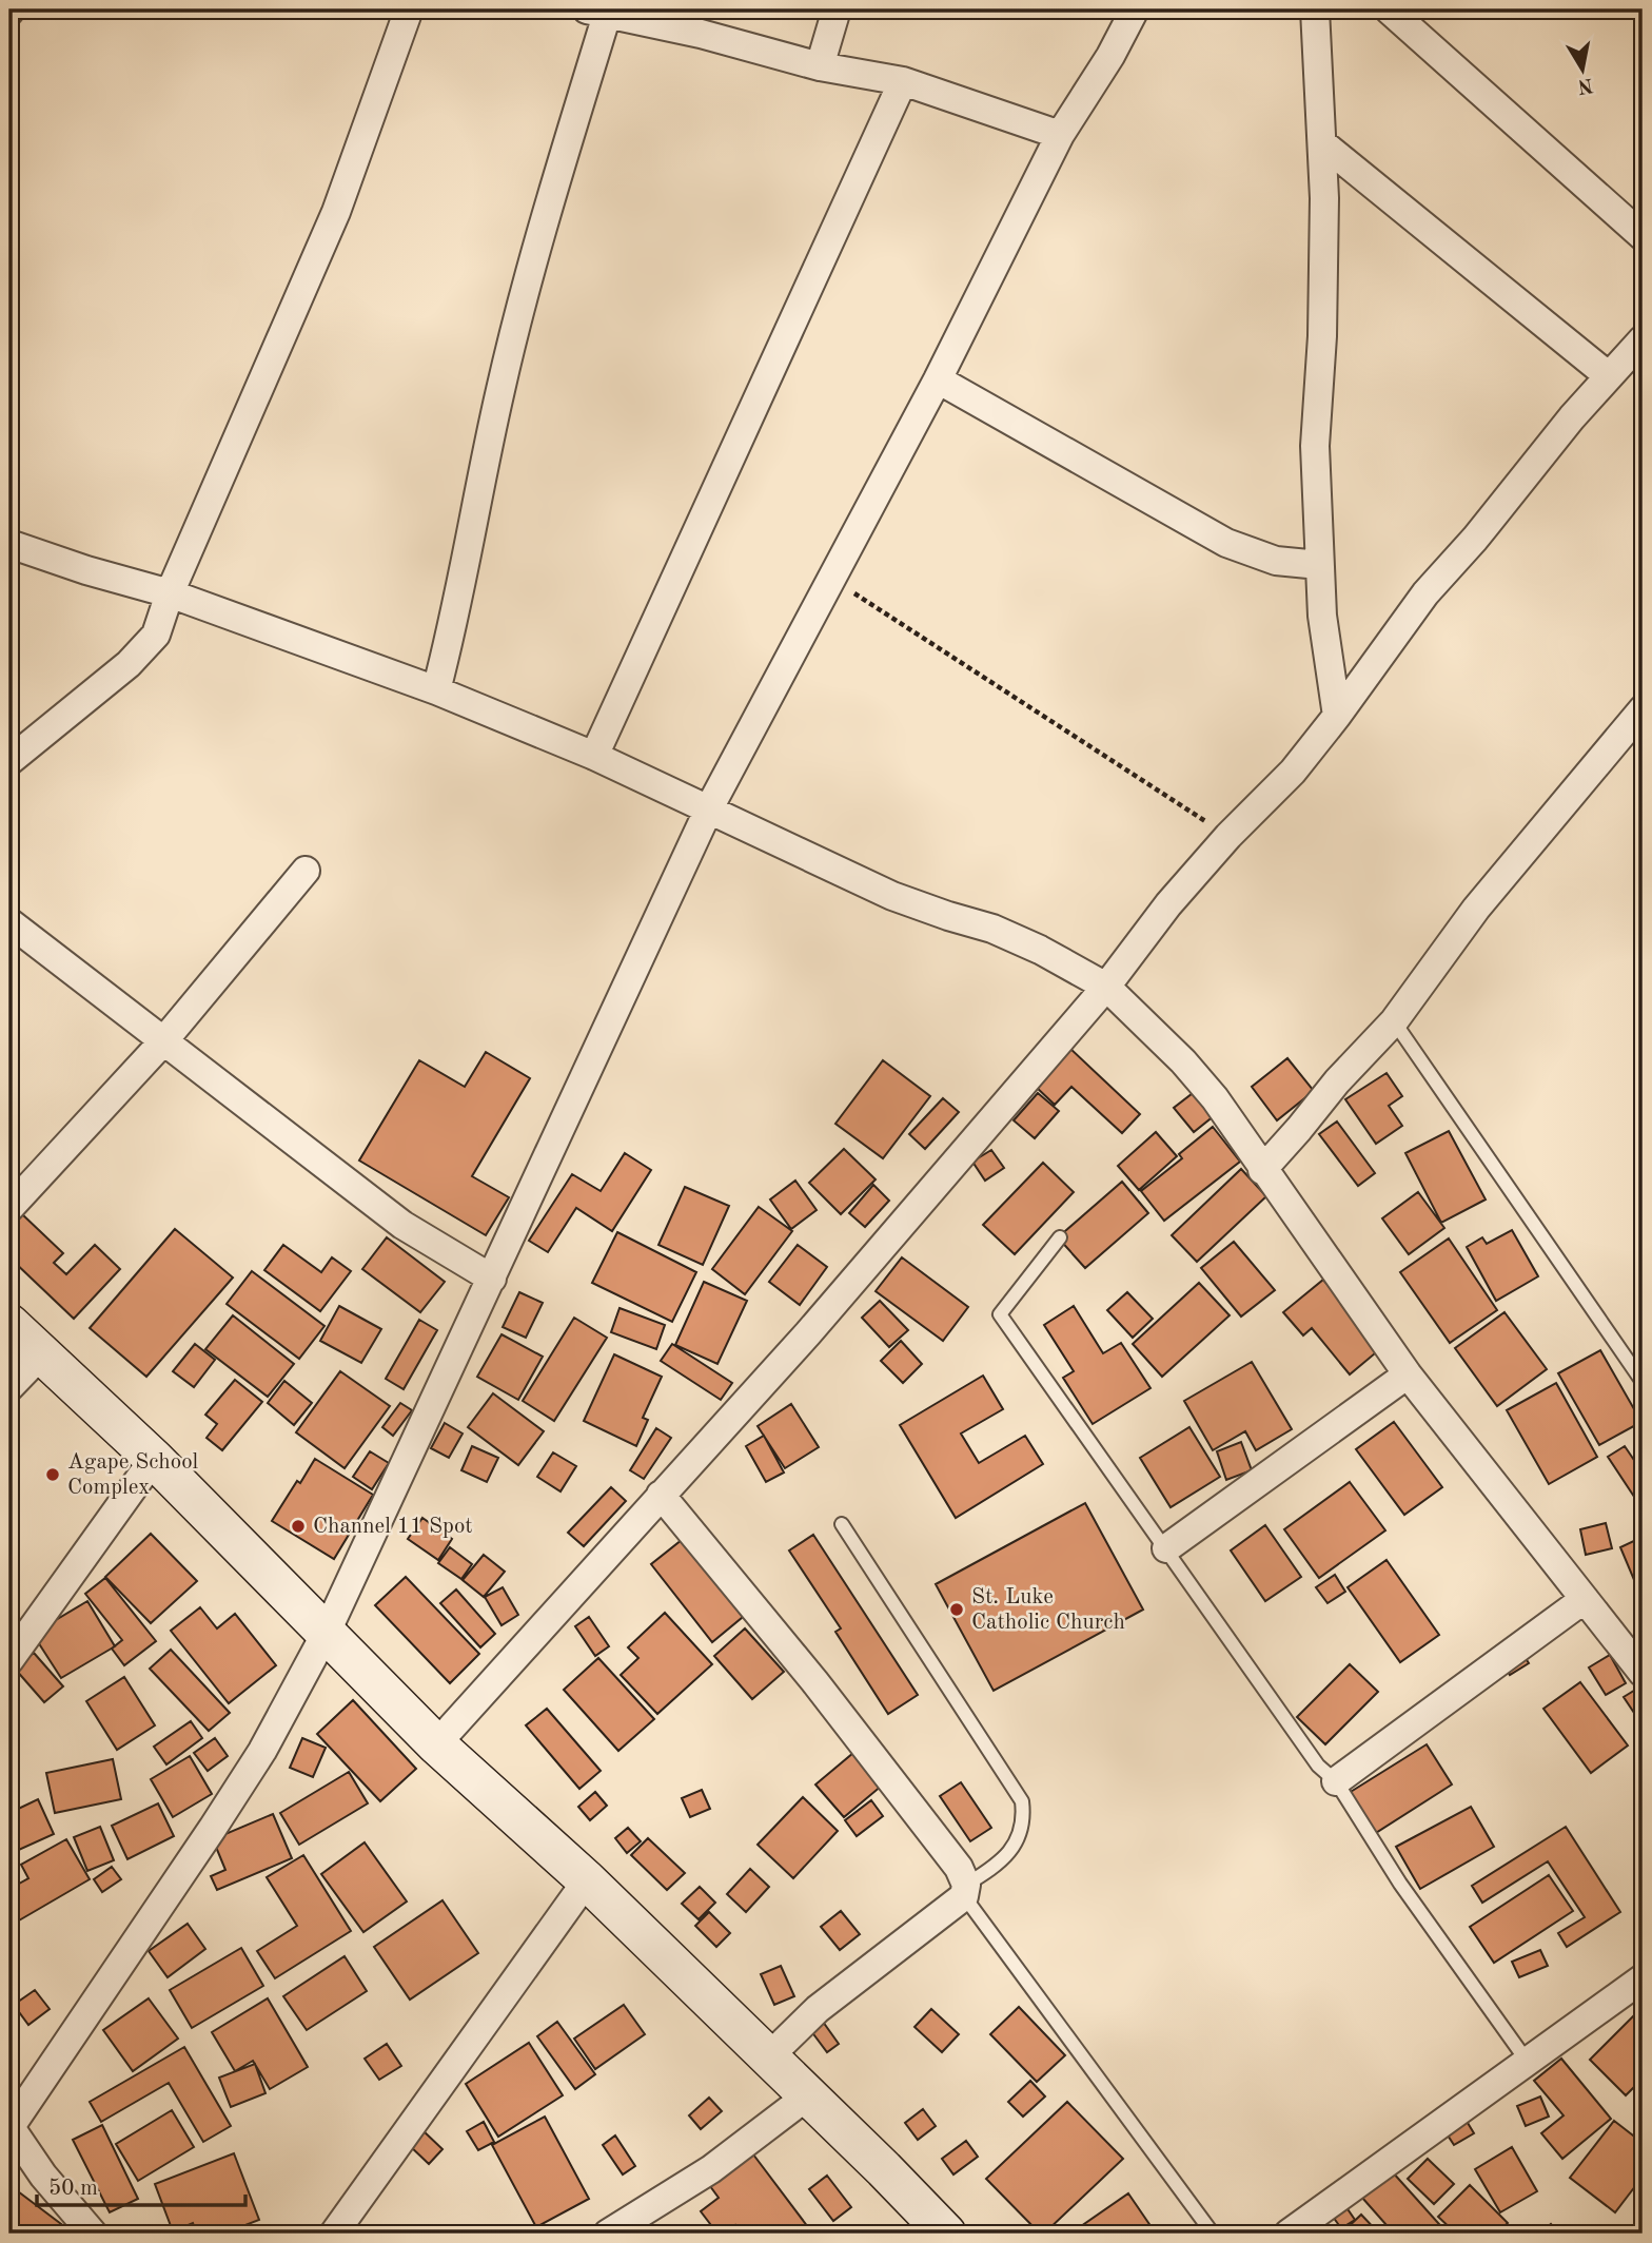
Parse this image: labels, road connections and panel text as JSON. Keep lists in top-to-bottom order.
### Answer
{
  "places": ["Agape School Complex", "Channel 11 Spot", "St. Luke Catholic Church"],
  "scale_bar": "50 m",
  "north": "bottom"
}
